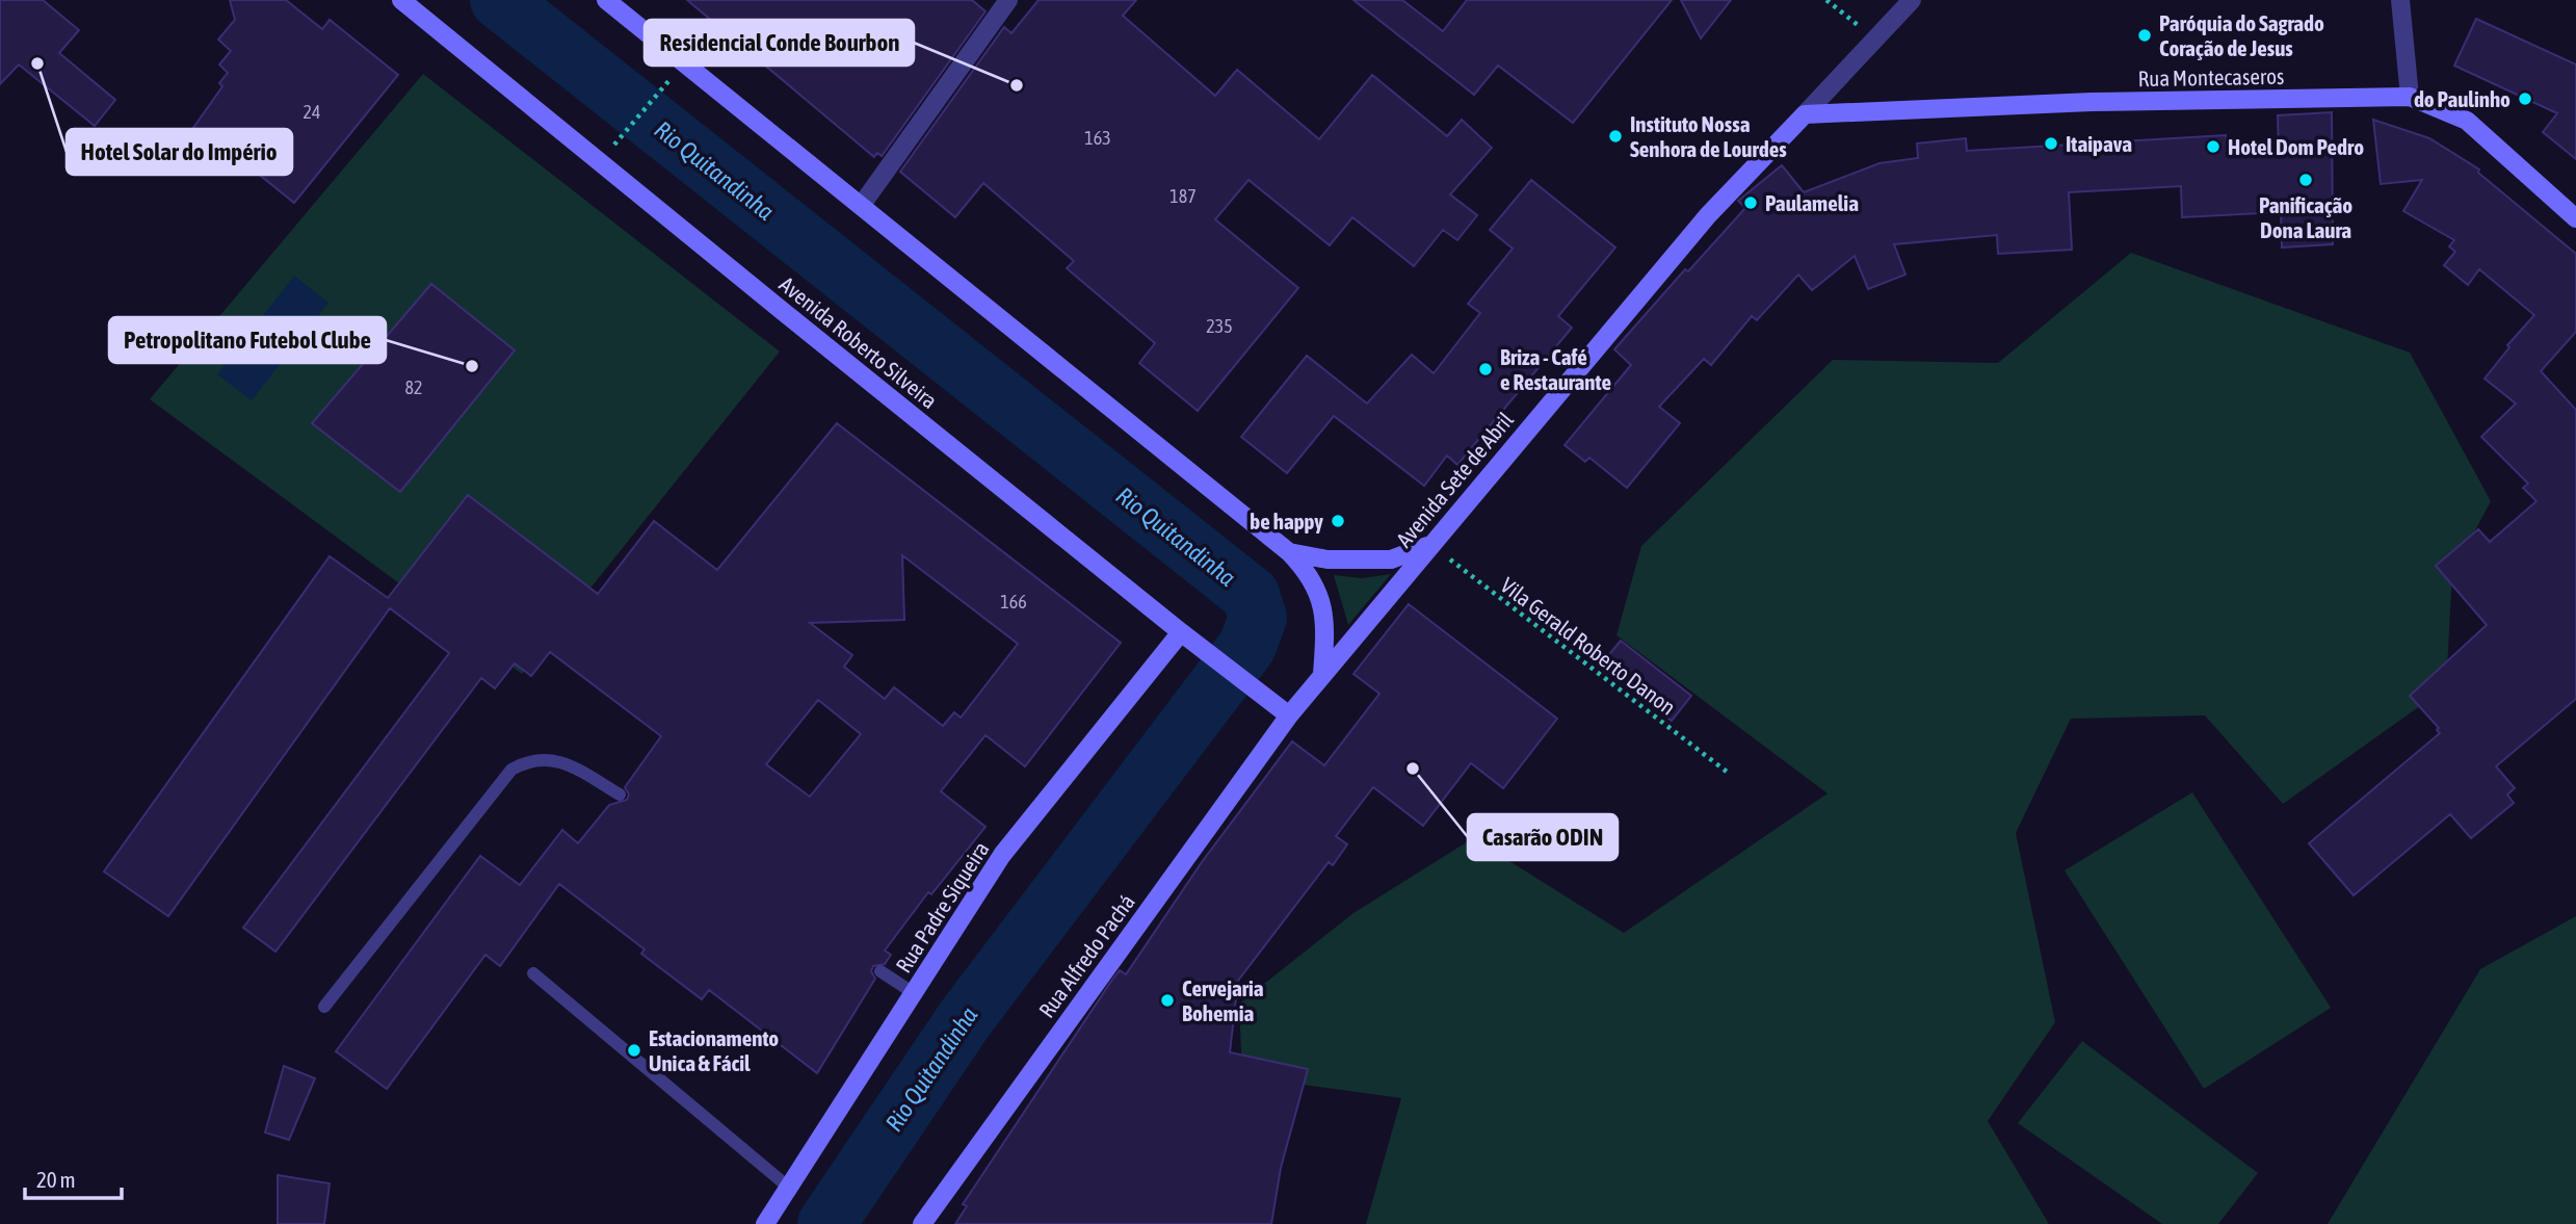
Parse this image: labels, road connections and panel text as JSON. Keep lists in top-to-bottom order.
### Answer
{
  "streets": {
    "main road": [
      "Rua Montecaseros",
      "Avenida Roberto Silveira",
      "Avenida Sete de Abril",
      "Rua Padre Siqueira",
      "Rua Alfredo Pachá"
    ],
    "path": ["Vila Gerald Roberto Danon"]
  },
  "crossings": [
    ["Rua Montecaseros", "Avenida Sete de Abril"],
    ["Avenida Roberto Silveira", "Avenida Sete de Abril"],
    ["Avenida Roberto Silveira", "Rua Padre Siqueira"],
    ["Avenida Roberto Silveira", "Rua Alfredo Pachá"],
    ["Avenida Sete de Abril", "Vila Gerald Roberto Danon"],
    ["Avenida Sete de Abril", "Rua Alfredo Pachá"]
  ],
  "water": ["Rio Quitandinha"],
  "places": [
    "Paróquia do Sagrado Coração de Jesus",
    "Hotel Solar do Império",
    "Residencial Conde Bourbon",
    "do Paulinho",
    "Instituto Nossa Senhora de Lourdes",
    "Itaipava",
    "Hotel Dom Pedro",
    "Panificação Dona Laura",
    "Paulamelia",
    "Petropolitano Futebol Clube",
    "Briza - Café e Restaurante",
    "be happy",
    "Casarão ODIN",
    "Cervejaria Bohemia",
    "Estacionamento Unica & Fácil"
  ],
  "house_numbers": [
    "24",
    "163",
    "187",
    "235",
    "82",
    "166"
  ],
  "scale_bar": "20 m"
}
